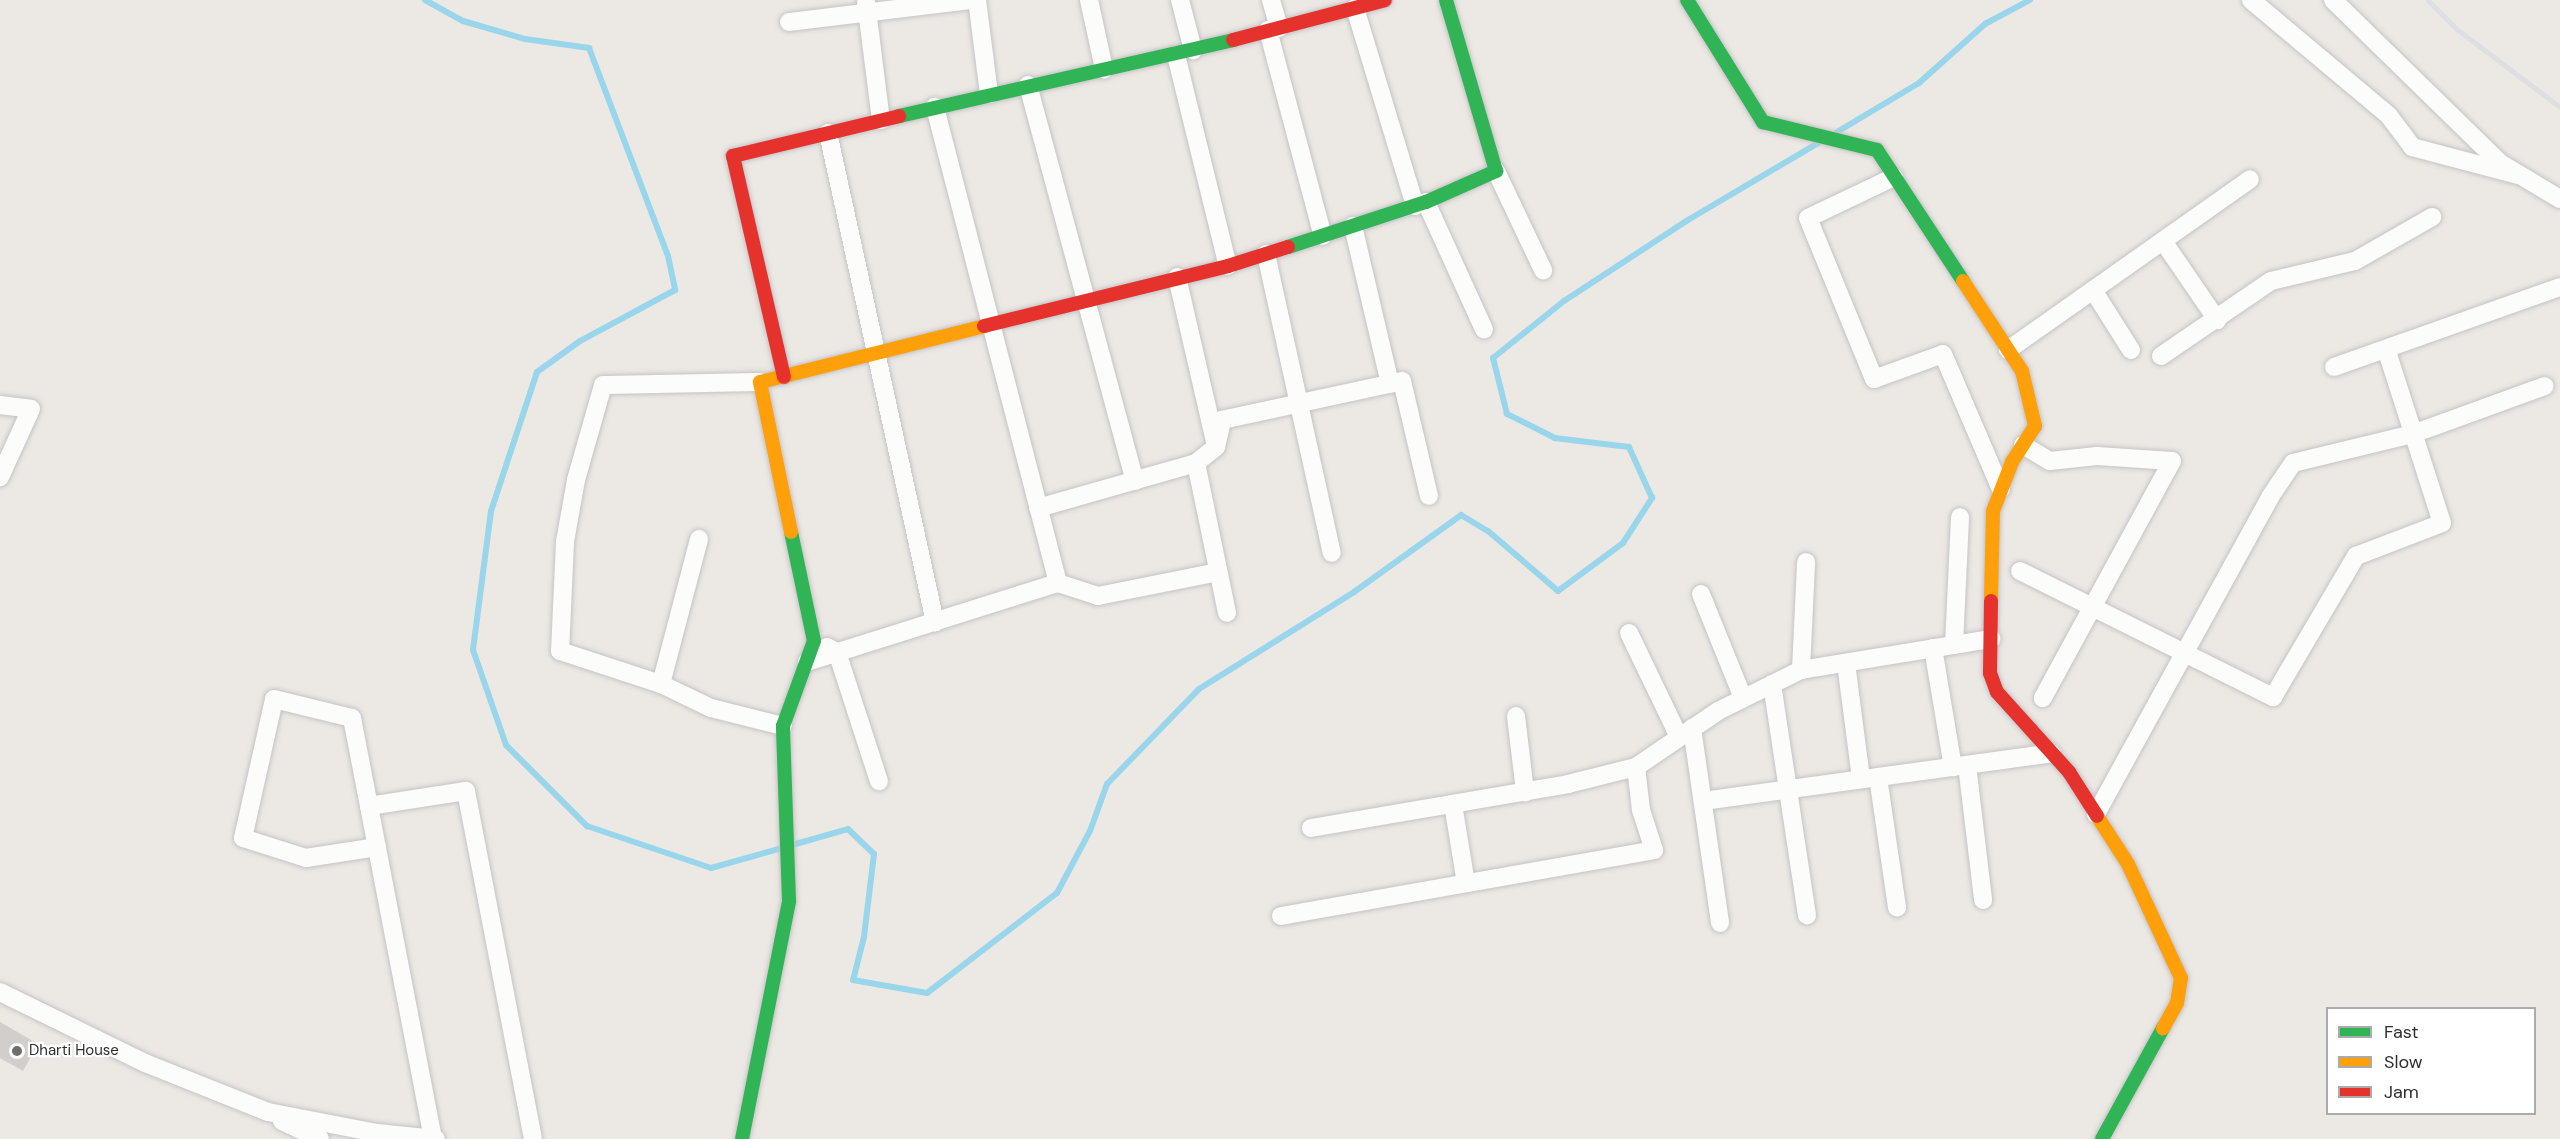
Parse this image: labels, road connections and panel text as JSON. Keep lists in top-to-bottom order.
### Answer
{
  "places": ["Dharti House"],
  "legend": ["Fast", "Slow", "Jam"]
}
